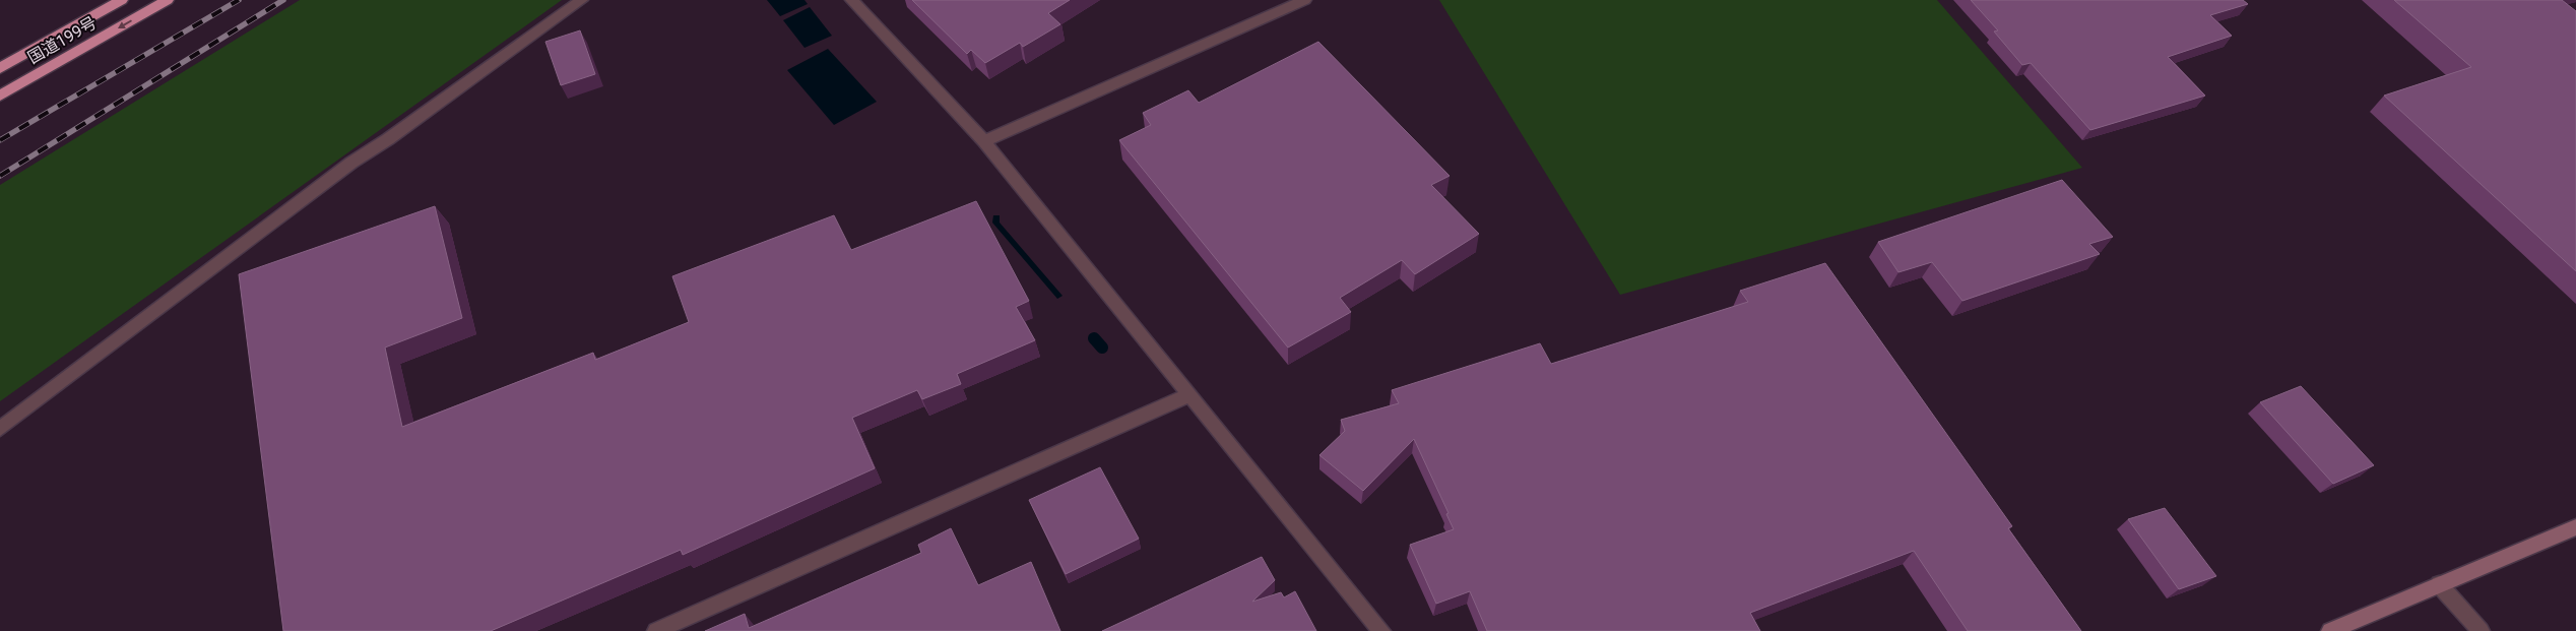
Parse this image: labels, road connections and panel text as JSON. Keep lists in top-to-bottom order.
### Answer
{
  "streets": {
    "highway": ["国道199号"]
  }
}
